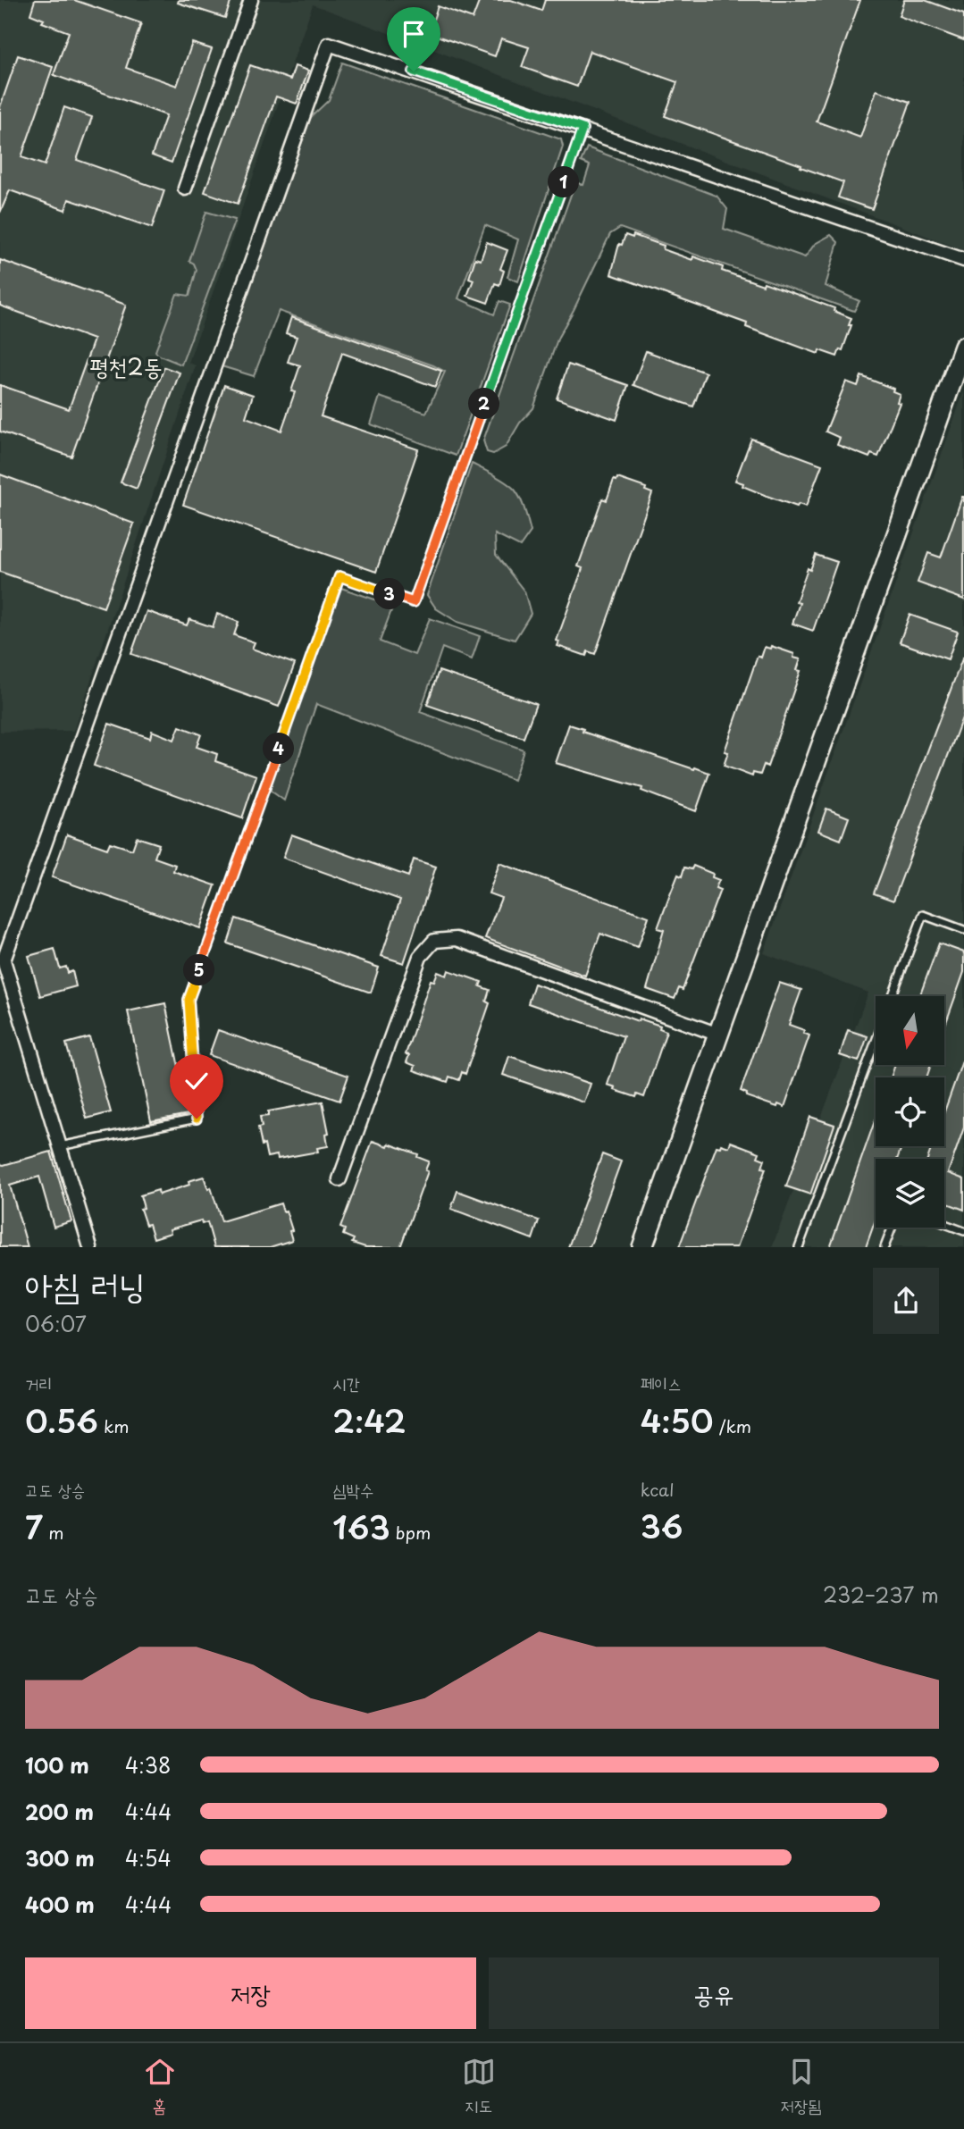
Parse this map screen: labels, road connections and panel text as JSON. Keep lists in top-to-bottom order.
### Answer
{
  "districts": ["평천2동"],
  "north": "bottom",
  "page": {
    "pins": [
      "1",
      "2",
      "3",
      "4",
      "5"
    ],
    "heading": ["아침 러닝", "06:07"],
    "stats": [
      ["거리", "0.56 km"],
      ["시간", "2:42"],
      ["페이스", "4:50 /km"],
      ["고도 상승", "7 m"],
      ["심박수", "163 bpm"],
      ["kcal", "36"]
    ],
    "chart": ["고도 상승", "232–237 m"],
    "list": [
      {
        "name": "100 m",
        "note": "4:38"
      },
      {
        "name": "200 m",
        "note": "4:44"
      },
      {
        "name": "300 m",
        "note": "4:54"
      },
      {
        "name": "400 m",
        "note": "4:44"
      }
    ],
    "buttons": ["저장", "공유"],
    "tabs": ["홈", "지도", "저장됨"]
  }
}
